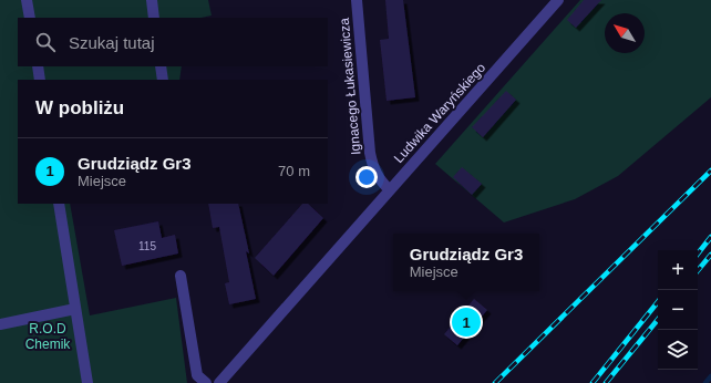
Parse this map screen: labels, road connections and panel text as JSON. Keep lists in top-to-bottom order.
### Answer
{
  "streets": {
    "street": ["Ignacego Łukasiewicza", "Ludwika Waryńskiego"]
  },
  "crossings": [
    ["Ignacego Łukasiewicza", "Ludwika Waryńskiego"]
  ],
  "parks": ["R.O.D Chemik"],
  "house_numbers": ["115"],
  "north": "top left",
  "page": {
    "search": "Szukaj tutaj",
    "heading": "W pobliżu",
    "list": [
      {
        "mark": "1",
        "name": "Grudziądz Gr3",
        "note": "Miejsce",
        "value": "70 m"
      }
    ],
    "popup": ["Grudziądz Gr3", "Miejsce"],
    "map_buttons": ["+", "−"],
    "pins": "1"
  }
}
